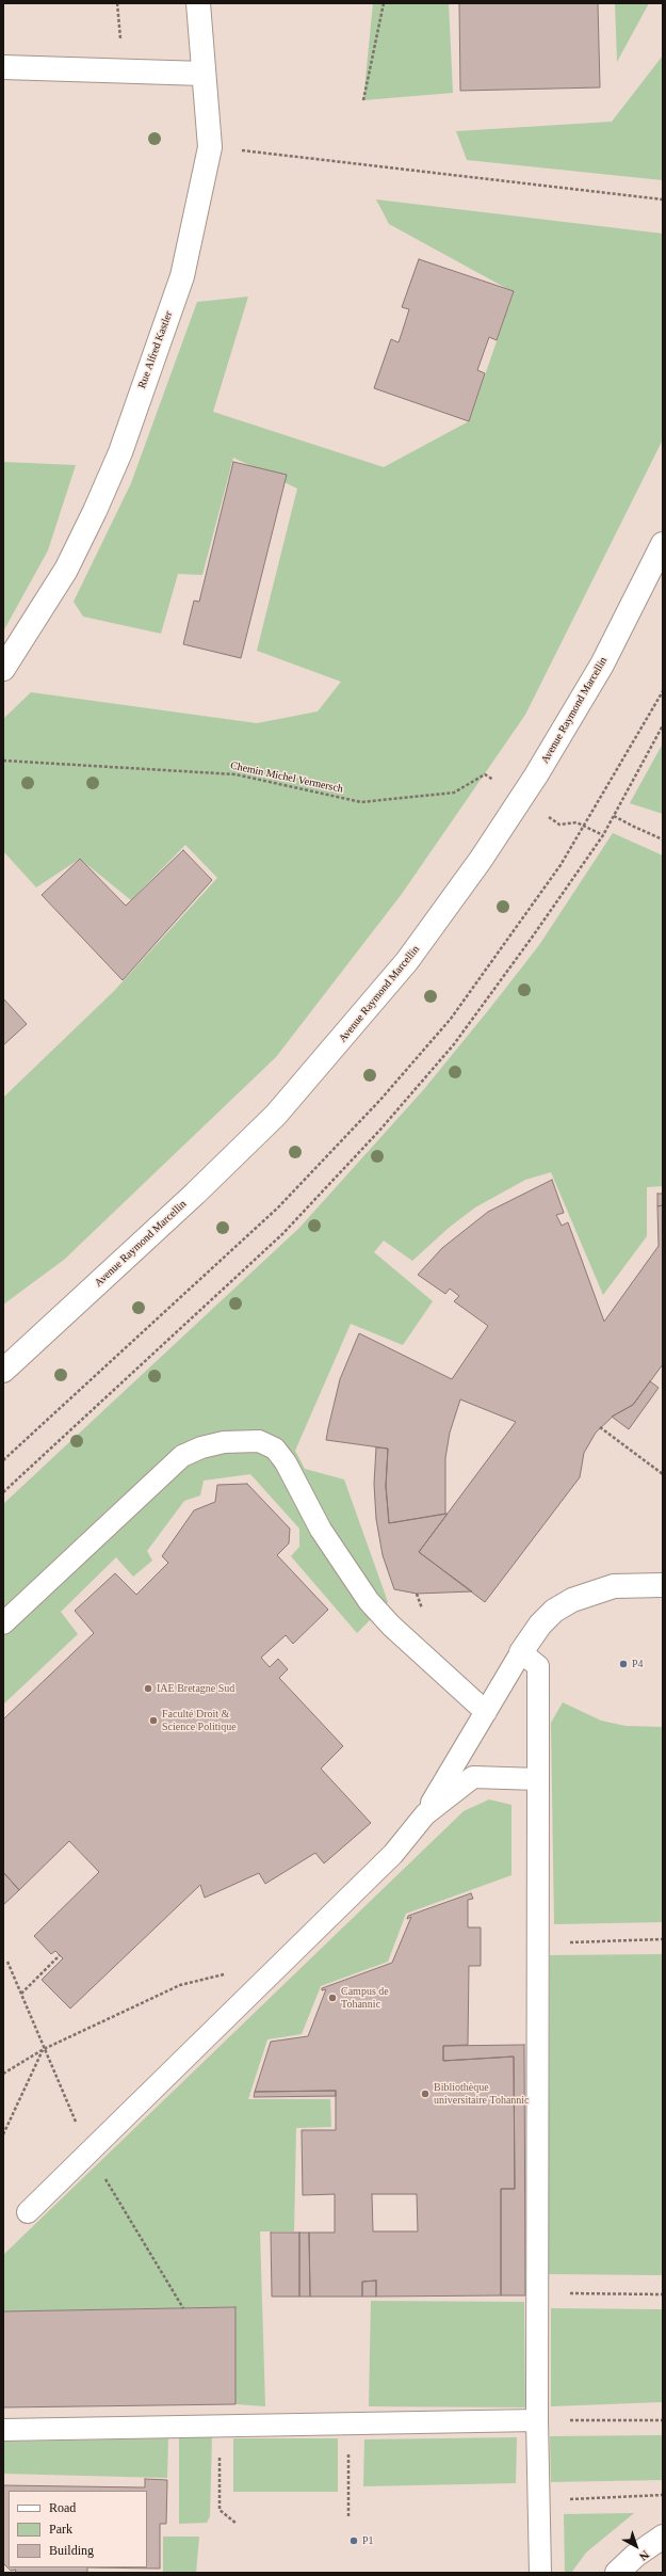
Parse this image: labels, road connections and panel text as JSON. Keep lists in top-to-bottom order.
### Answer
{
  "streets": {
    "street": ["Rue Alfred Kastler", "Avenue Raymond Marcellin"],
    "path": ["Chemin Michel Vermersch"]
  },
  "places": [
    "P4",
    "IAE Bretagne Sud",
    "Faculté Droit & Science Politique",
    "Campus de Tohannic",
    "Bibliothèque universitaire Tohannic",
    "P1"
  ],
  "legend": ["Road", "Park", "Building"],
  "north": "bottom right"
}
